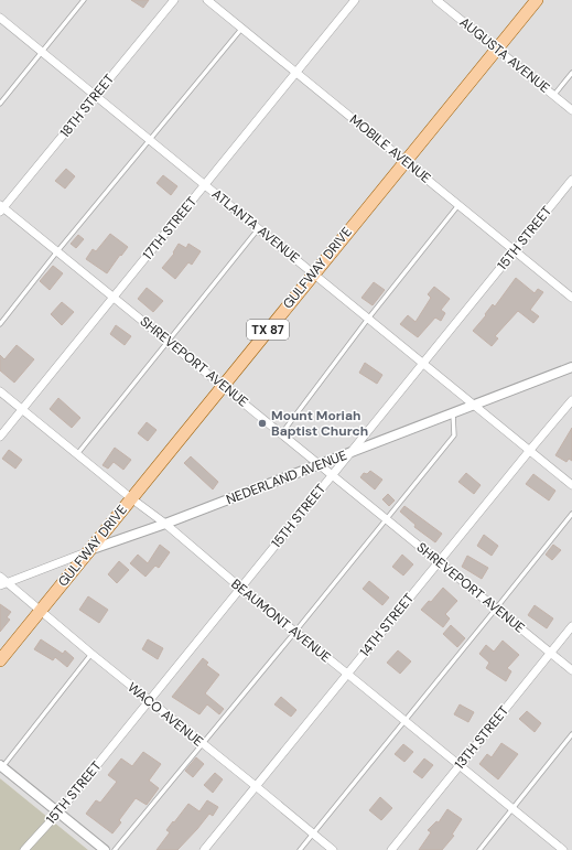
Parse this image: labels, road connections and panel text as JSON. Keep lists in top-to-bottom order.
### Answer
{
  "streets": {
    "main road": ["GULFWAY DRIVE", "TX 87"],
    "street": [
      "AUGUSTA AVENUE",
      "18TH STREET",
      "MOBILE AVENUE",
      "ATLANTA AVENUE",
      "17TH STREET",
      "15TH STREET",
      "SHREVEPORT AVENUE",
      "NEDERLAND AVENUE",
      "BEAUMONT AVENUE",
      "14TH STREET",
      "WACO AVENUE",
      "13TH STREET"
    ]
  },
  "crossings": [
    ["AUGUSTA AVENUE", "GULFWAY DRIVE"],
    ["18TH STREET", "ATLANTA AVENUE"],
    ["18TH STREET", "SHREVEPORT AVENUE"],
    ["MOBILE AVENUE", "17TH STREET"],
    ["MOBILE AVENUE", "15TH STREET"],
    ["MOBILE AVENUE", "GULFWAY DRIVE"],
    ["ATLANTA AVENUE", "17TH STREET"],
    ["ATLANTA AVENUE", "15TH STREET"],
    ["ATLANTA AVENUE", "GULFWAY DRIVE"],
    ["ATLANTA AVENUE", "NEDERLAND AVENUE"],
    ["ATLANTA AVENUE", "14TH STREET"],
    ["17TH STREET", "SHREVEPORT AVENUE"],
    ["17TH STREET", "BEAUMONT AVENUE"],
    ["15TH STREET", "SHREVEPORT AVENUE"],
    ["15TH STREET", "NEDERLAND AVENUE"],
    ["15TH STREET", "BEAUMONT AVENUE"],
    ["15TH STREET", "WACO AVENUE"],
    ["GULFWAY DRIVE", "SHREVEPORT AVENUE"],
    ["GULFWAY DRIVE", "NEDERLAND AVENUE"],
    ["GULFWAY DRIVE", "BEAUMONT AVENUE"],
    ["GULFWAY DRIVE", "WACO AVENUE"],
    ["SHREVEPORT AVENUE", "NEDERLAND AVENUE"],
    ["SHREVEPORT AVENUE", "14TH STREET"],
    ["SHREVEPORT AVENUE", "13TH STREET"],
    ["NEDERLAND AVENUE", "BEAUMONT AVENUE"],
    ["NEDERLAND AVENUE", "WACO AVENUE"],
    ["BEAUMONT AVENUE", "14TH STREET"],
    ["BEAUMONT AVENUE", "13TH STREET"],
    ["14TH STREET", "WACO AVENUE"]
  ],
  "places": ["Mount Moriah Baptist Church"]
}
